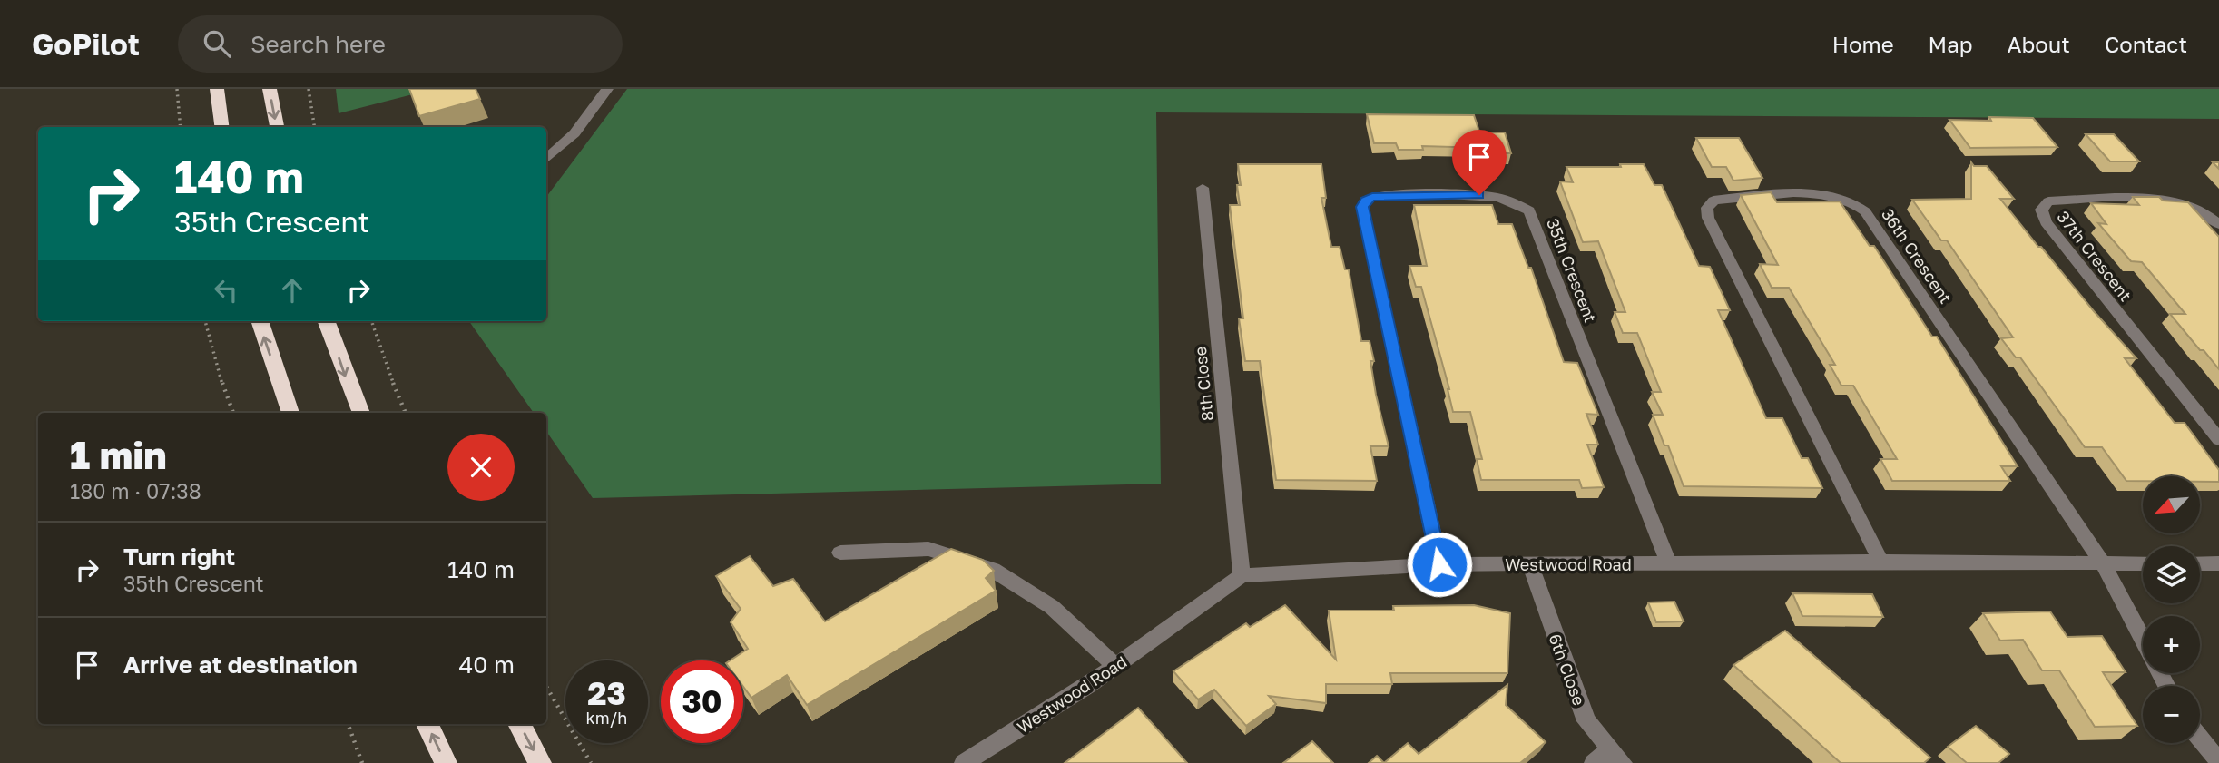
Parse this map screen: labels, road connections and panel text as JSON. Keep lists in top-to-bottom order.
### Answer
{
  "streets": {
    "street": [
      "36th Crescent",
      "37th Crescent",
      "35th Crescent",
      "8th Close",
      "Westwood Road",
      "6th Close"
    ]
  },
  "crossings": [
    ["36th Crescent", "Westwood Road"],
    ["35th Crescent", "Westwood Road"],
    ["8th Close", "Westwood Road"],
    ["Westwood Road", "6th Close"]
  ],
  "north": "bottom left",
  "page": {
    "header": "GoPilot",
    "search": "Search here",
    "nav": [
      "Home",
      "Map",
      "About",
      "Contact"
    ],
    "turn": ["140 m", "35th Crescent"],
    "heading": ["1 min", "180 m · 07:38"],
    "map_buttons": ["+", "−"],
    "list": [
      {
        "name": "Turn right",
        "note": "35th Crescent",
        "value": "140 m"
      },
      {
        "name": "Arrive at destination",
        "value": "40 m"
      }
    ],
    "speed": "23 km/h",
    "limit": "30"
  }
}
